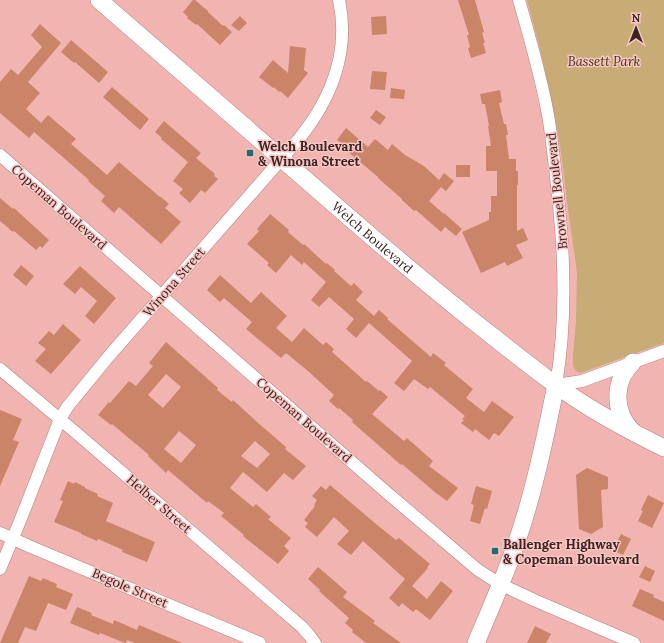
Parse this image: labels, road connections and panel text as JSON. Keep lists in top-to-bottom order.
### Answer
{
  "streets": {
    "main road": ["Welch Boulevard"],
    "street": [
      "Brownell Boulevard",
      "Copeman Boulevard",
      "Winona Street",
      "Helber Street",
      "Begole Street"
    ]
  },
  "crossings": [
    ["Brownell Boulevard", "Welch Boulevard"],
    ["Copeman Boulevard", "Winona Street"],
    ["Welch Boulevard", "Winona Street"],
    ["Winona Street", "Helber Street"],
    ["Winona Street", "Begole Street"]
  ],
  "parks": ["Bassett Park"],
  "places": {
    "transit": ["Welch Boulevard & Winona Street", "Ballenger Highway & Copeman Boulevard"]
  },
  "north": "top"
}
